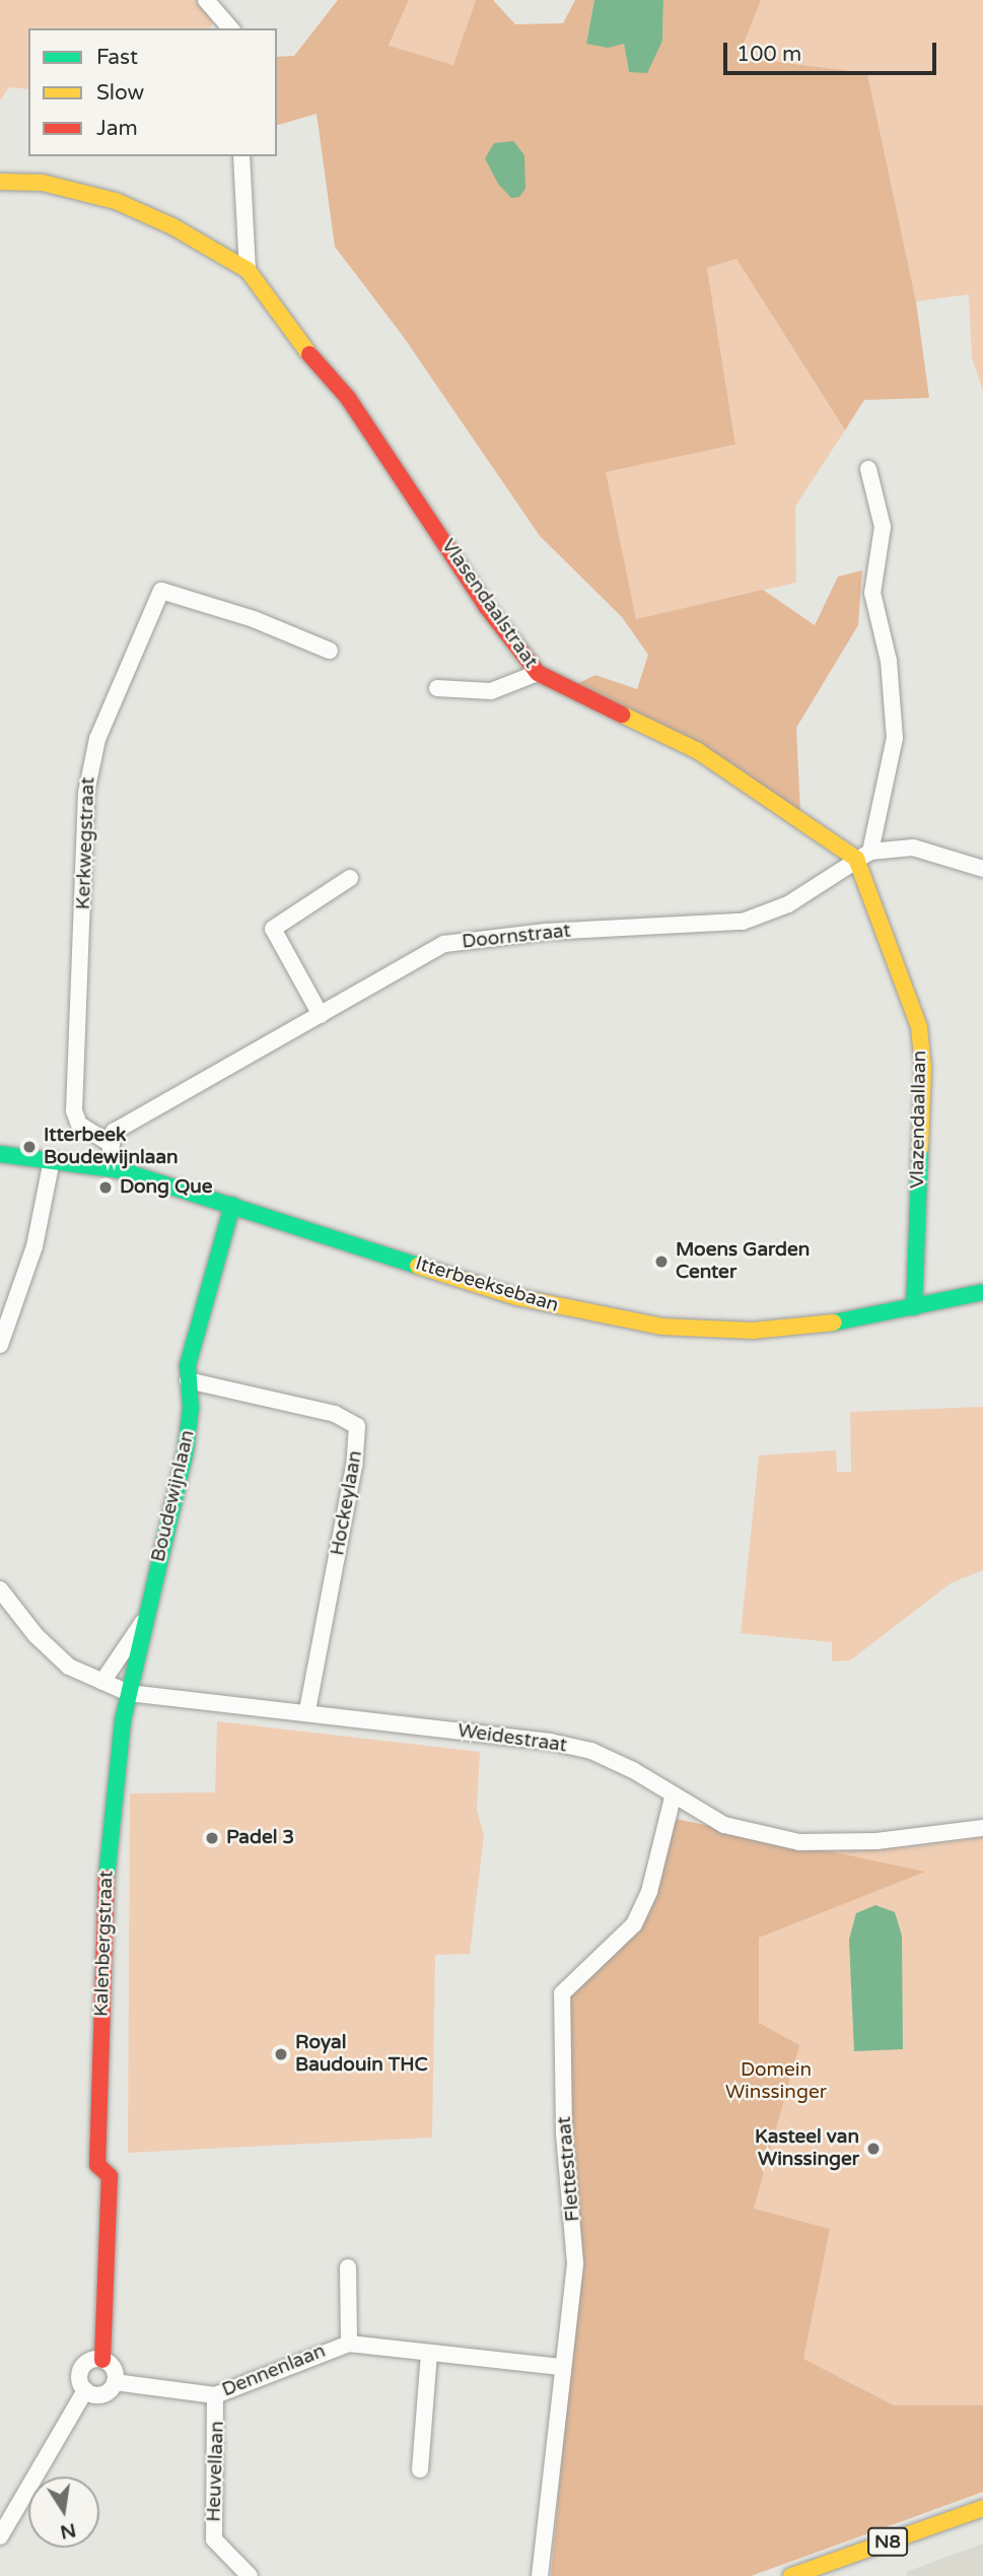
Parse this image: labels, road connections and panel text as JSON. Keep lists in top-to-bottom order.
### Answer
{
  "streets": {
    "street": [
      "Vlasendaalstraat",
      "Kerkwegstraat",
      "Doornstraat",
      "Vlazendaallaan",
      "Itterbeeksebaan",
      "Boudewijnlaan",
      "Hockeylaan",
      "Weidestraat",
      "Kalenbergstraat",
      "Flettestraat",
      "Dennenlaan",
      "Heuvellaan",
      "N8"
    ]
  },
  "crossings": [
    ["Vlasendaalstraat", "Doornstraat"],
    ["Vlasendaalstraat", "Vlazendaallaan"],
    ["Kerkwegstraat", "Doornstraat"],
    ["Doornstraat", "Vlazendaallaan"],
    ["Vlazendaallaan", "Itterbeeksebaan"],
    ["Itterbeeksebaan", "Boudewijnlaan"],
    ["Boudewijnlaan", "Hockeylaan"],
    ["Boudewijnlaan", "Weidestraat"],
    ["Boudewijnlaan", "Kalenbergstraat"],
    ["Hockeylaan", "Weidestraat"],
    ["Weidestraat", "Kalenbergstraat"],
    ["Weidestraat", "Flettestraat"],
    ["Kalenbergstraat", "Dennenlaan"],
    ["Flettestraat", "Dennenlaan"],
    ["Dennenlaan", "Heuvellaan"]
  ],
  "parks": ["Domein Winssinger"],
  "places": [
    "Itterbeek Boudewijnlaan",
    "Dong Que",
    "Moens Garden Center",
    "Padel 3",
    "Royal Baudouin THC",
    "Kasteel van Winssinger"
  ],
  "legend": ["Fast", "Slow", "Jam"],
  "scale_bar": "100 m",
  "north": "bottom"
}
